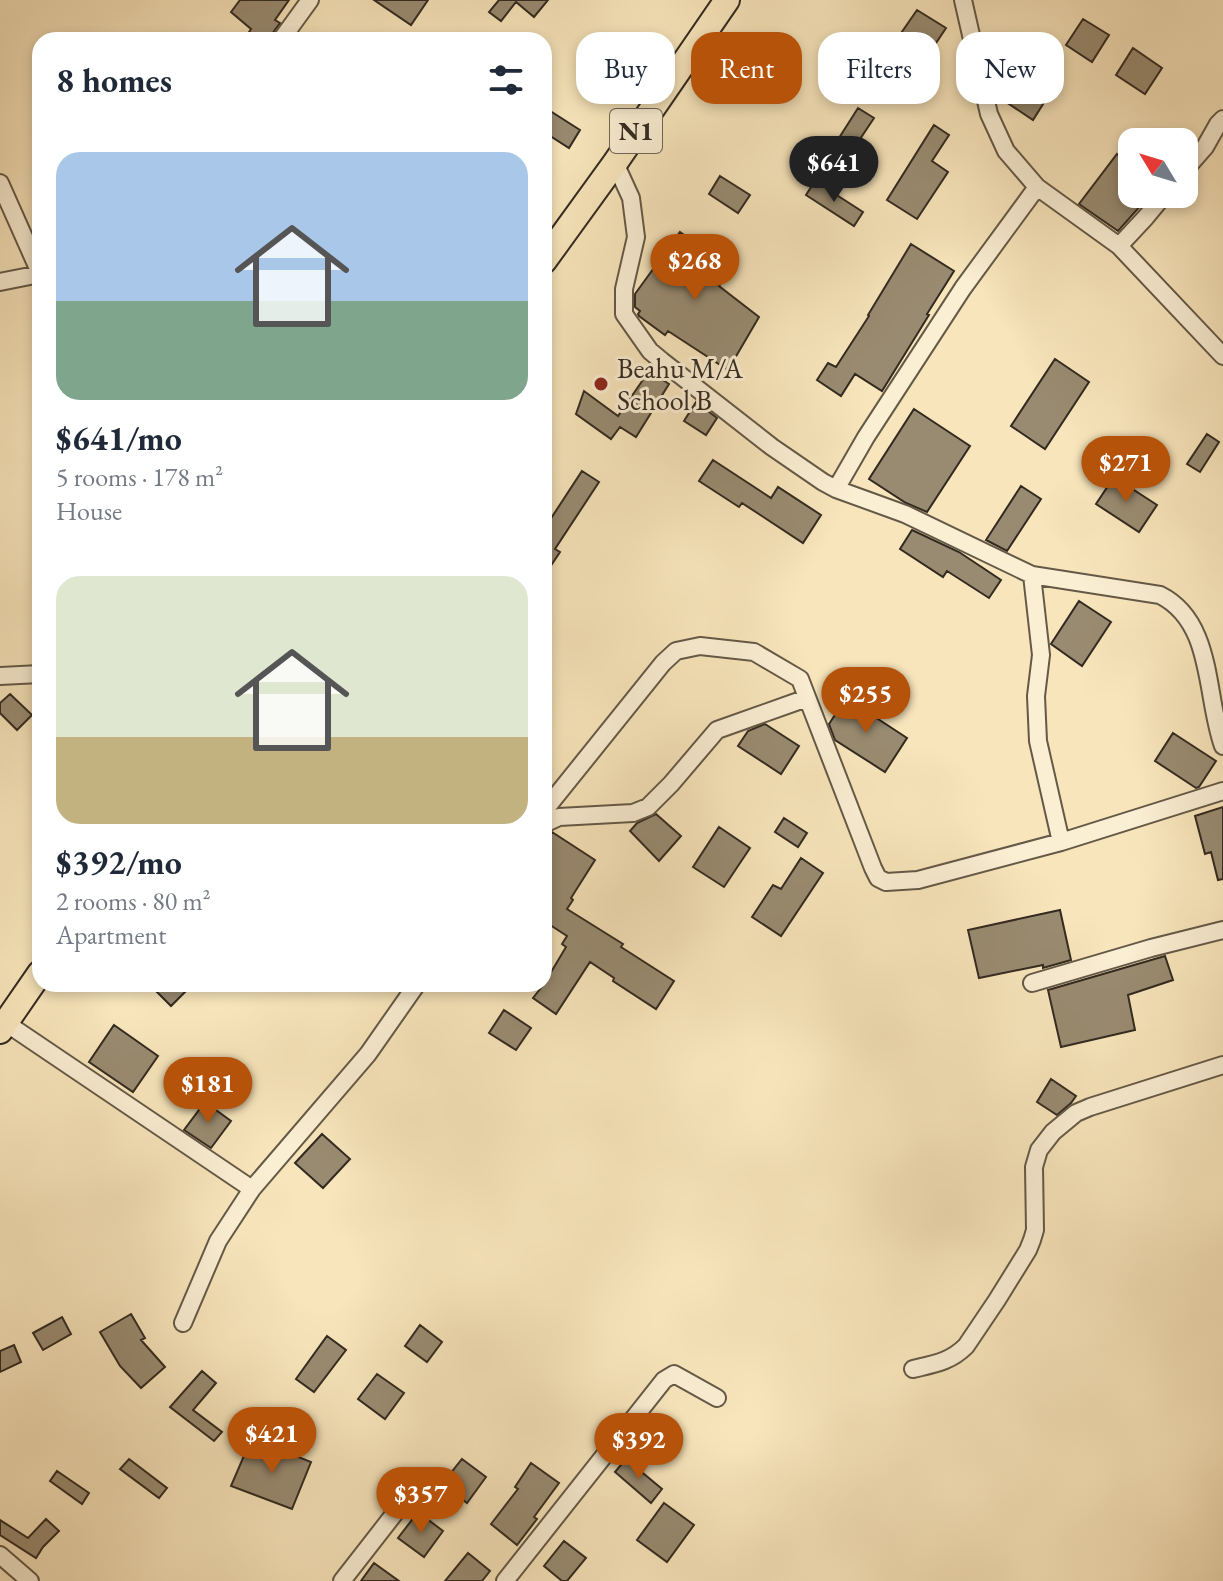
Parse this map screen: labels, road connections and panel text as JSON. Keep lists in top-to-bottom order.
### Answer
{
  "streets": {
    "highway": ["N1"]
  },
  "places": ["Beahu M/A School B"],
  "north": "top left",
  "page": {
    "chip": [
      "Buy",
      "Rent",
      "Filters",
      "New"
    ],
    "heading": "8 homes",
    "list": [
      {
        "name": "$641/mo",
        "note": "5 rooms · 178 m² · House"
      },
      {
        "name": "$392/mo",
        "note": "2 rooms · 80 m² · Apartment"
      }
    ],
    "price": [
      "$641",
      "$268",
      "$271",
      "$255",
      "$181",
      "$421",
      "$392",
      "$357"
    ]
  }
}
